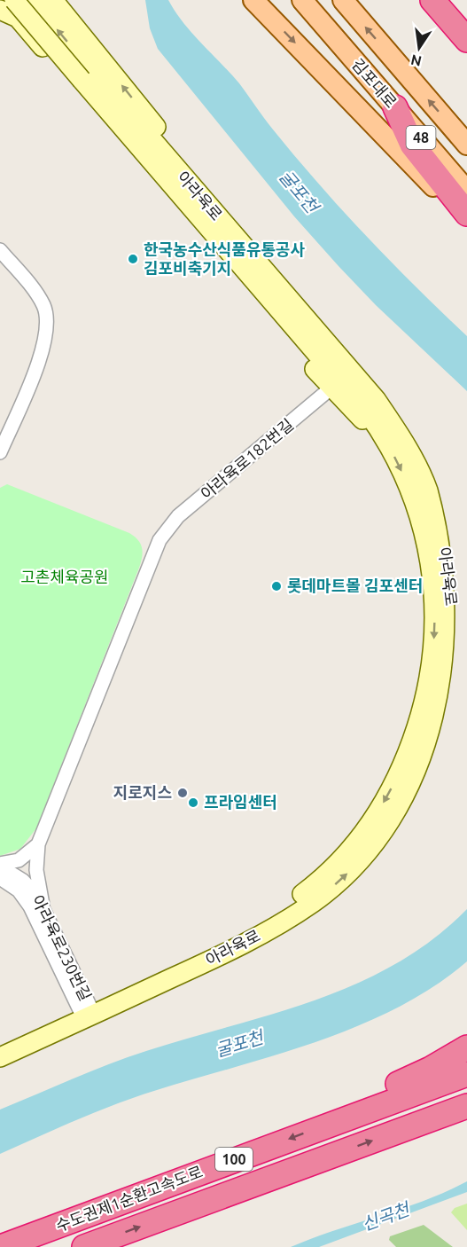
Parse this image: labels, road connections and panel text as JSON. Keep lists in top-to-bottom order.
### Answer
{
  "streets": {
    "highway": ["100", "수도권제1순환고속도로"],
    "main road": ["김포대로", "48"],
    "street": ["아라육로", "아라육로182번길", "아라육로230번길"]
  },
  "crossings": [
    ["아라육로", "아라육로230번길"]
  ],
  "water": ["굴포천", "신곡천"],
  "parks": ["고촌체육공원"],
  "places": [
    "한국농수산식품유통공사 김포비축기지",
    "롯데마트몰 김포센터",
    "지로지스",
    "프라임센터"
  ],
  "north": "bottom"
}
